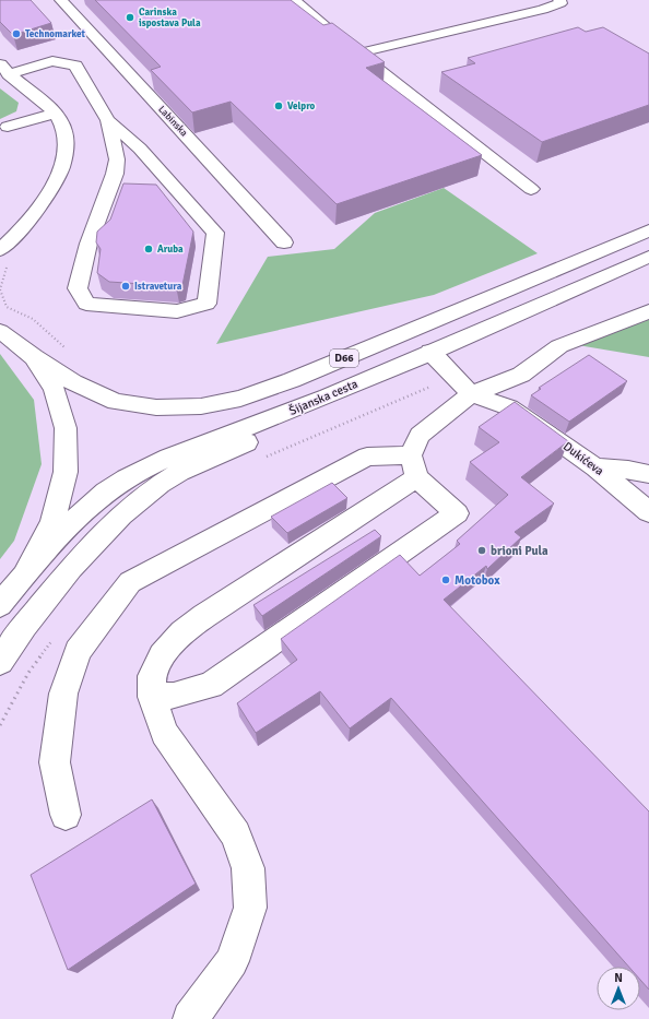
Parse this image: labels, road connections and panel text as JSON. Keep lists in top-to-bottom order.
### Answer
{
  "streets": {
    "main road": [
      "Labinska",
      "D66",
      "Šijanska cesta",
      "Dukićeva"
    ]
  },
  "crossings": [
    ["D66", "Šijanska cesta"],
    ["Šijanska cesta", "Dukićeva"]
  ],
  "places": [
    "Carinska ispostava Pula",
    "Technomarket",
    "Velpro",
    "Aruba",
    "Istravetura",
    "brioni Pula",
    "Motobox"
  ],
  "north": "top"
}
